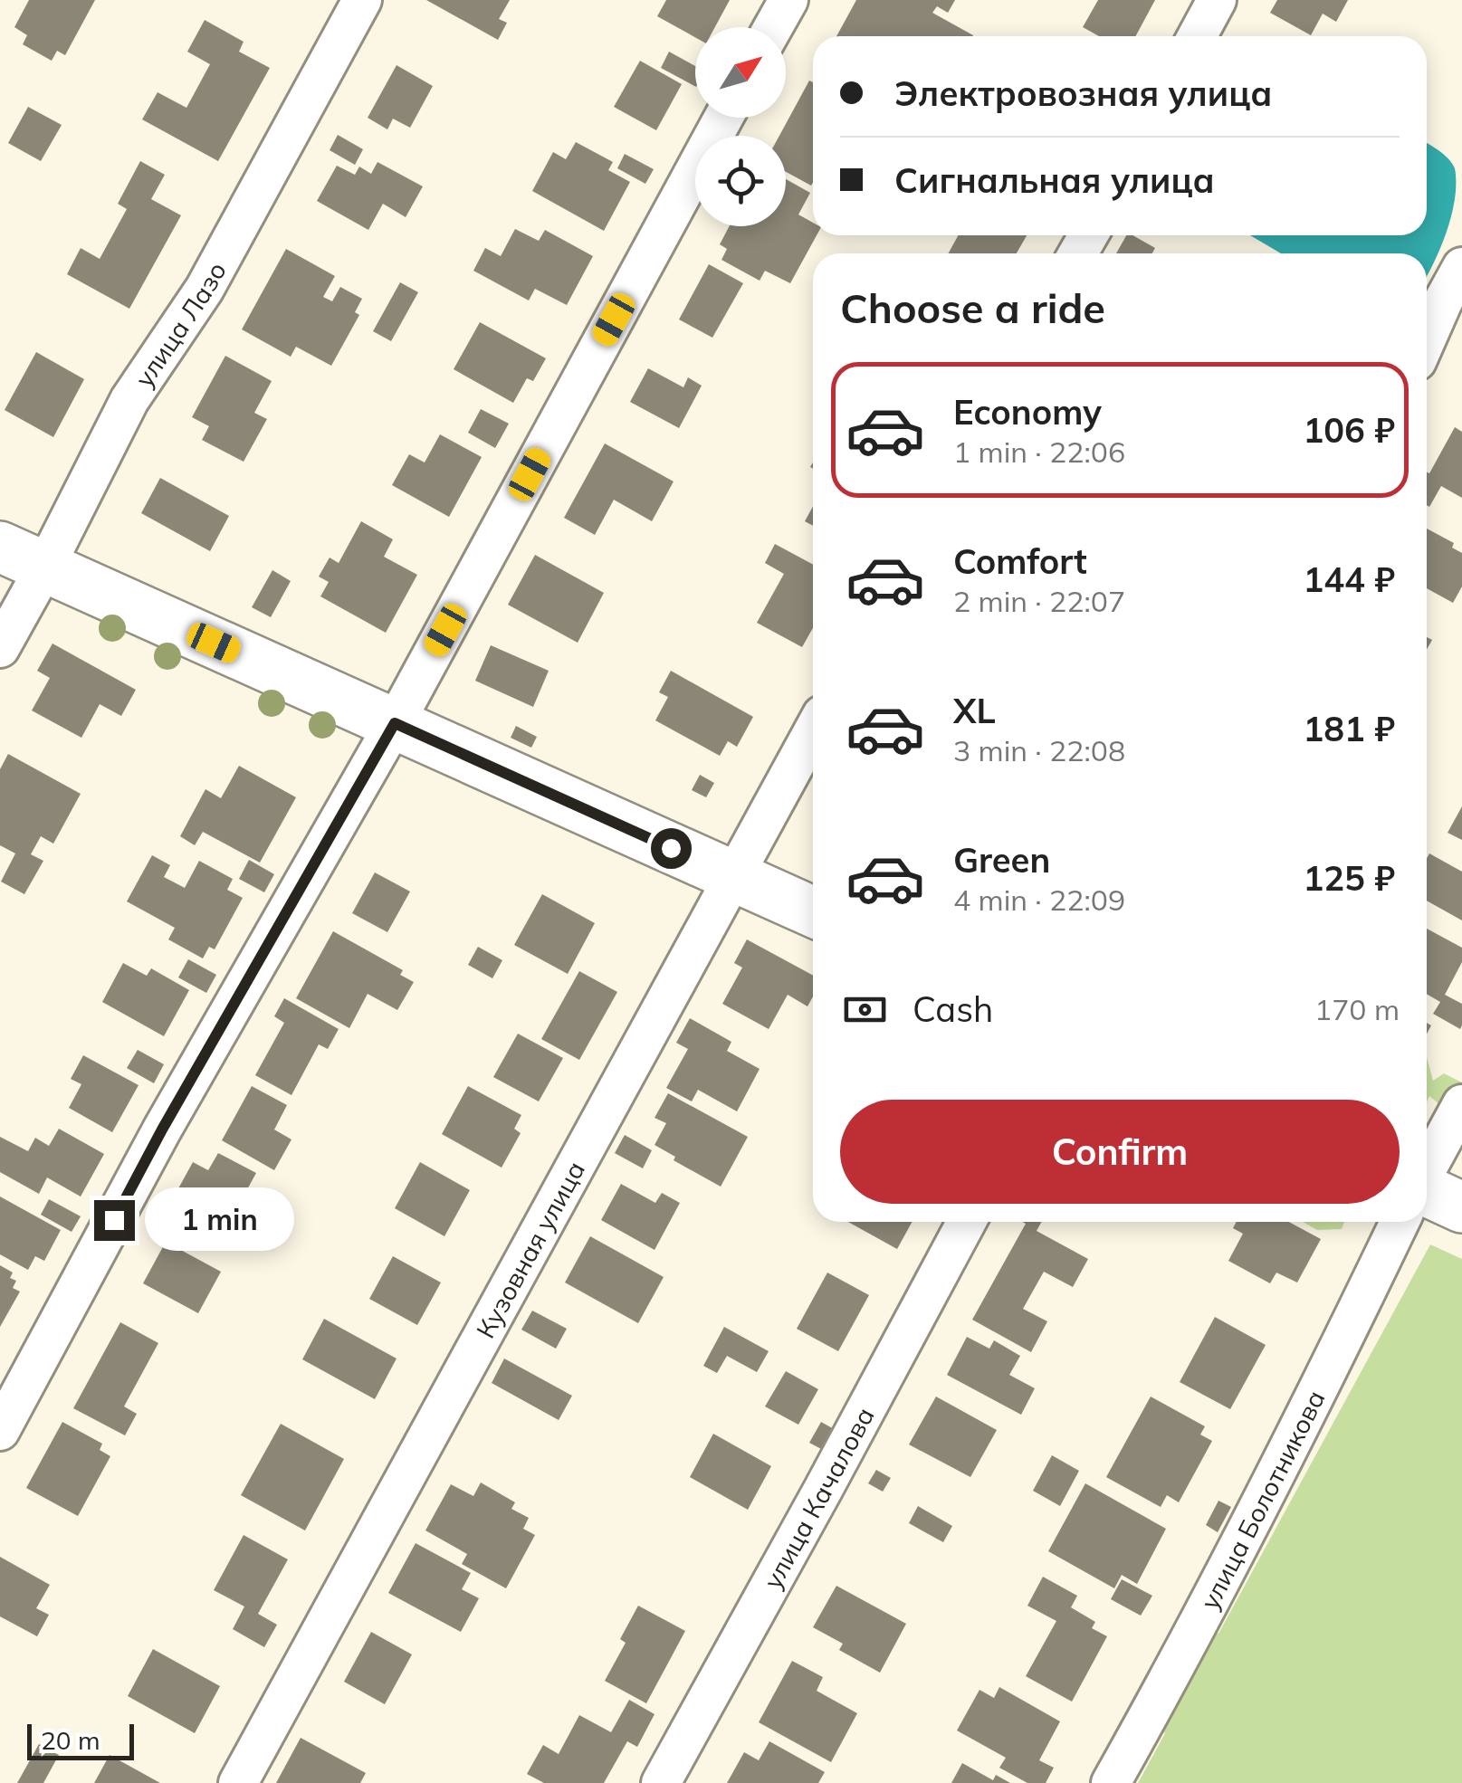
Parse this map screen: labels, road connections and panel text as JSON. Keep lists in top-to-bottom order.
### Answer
{
  "streets": {
    "street": [
      "улица Лазо",
      "Кузовная улица",
      "улица Качалова",
      "улица Болотникова"
    ]
  },
  "scale_bar": "20 m",
  "north": "top right",
  "page": {
    "banner": ["Электровозная улица", "Сигнальная улица"],
    "heading": "Choose a ride",
    "list": [
      {
        "name": "Economy",
        "note": "1 min · 22:06",
        "value": "106 ₽"
      },
      {
        "name": "Comfort",
        "note": "2 min · 22:07",
        "value": "144 ₽"
      },
      {
        "name": "XL",
        "note": "3 min · 22:08",
        "value": "181 ₽"
      },
      {
        "name": "Green",
        "note": "4 min · 22:09",
        "value": "125 ₽"
      }
    ],
    "pay": ["Cash", "170 m"],
    "buttons": "Confirm",
    "bubble": "1 min",
    "scale": "20 m"
  }
}
